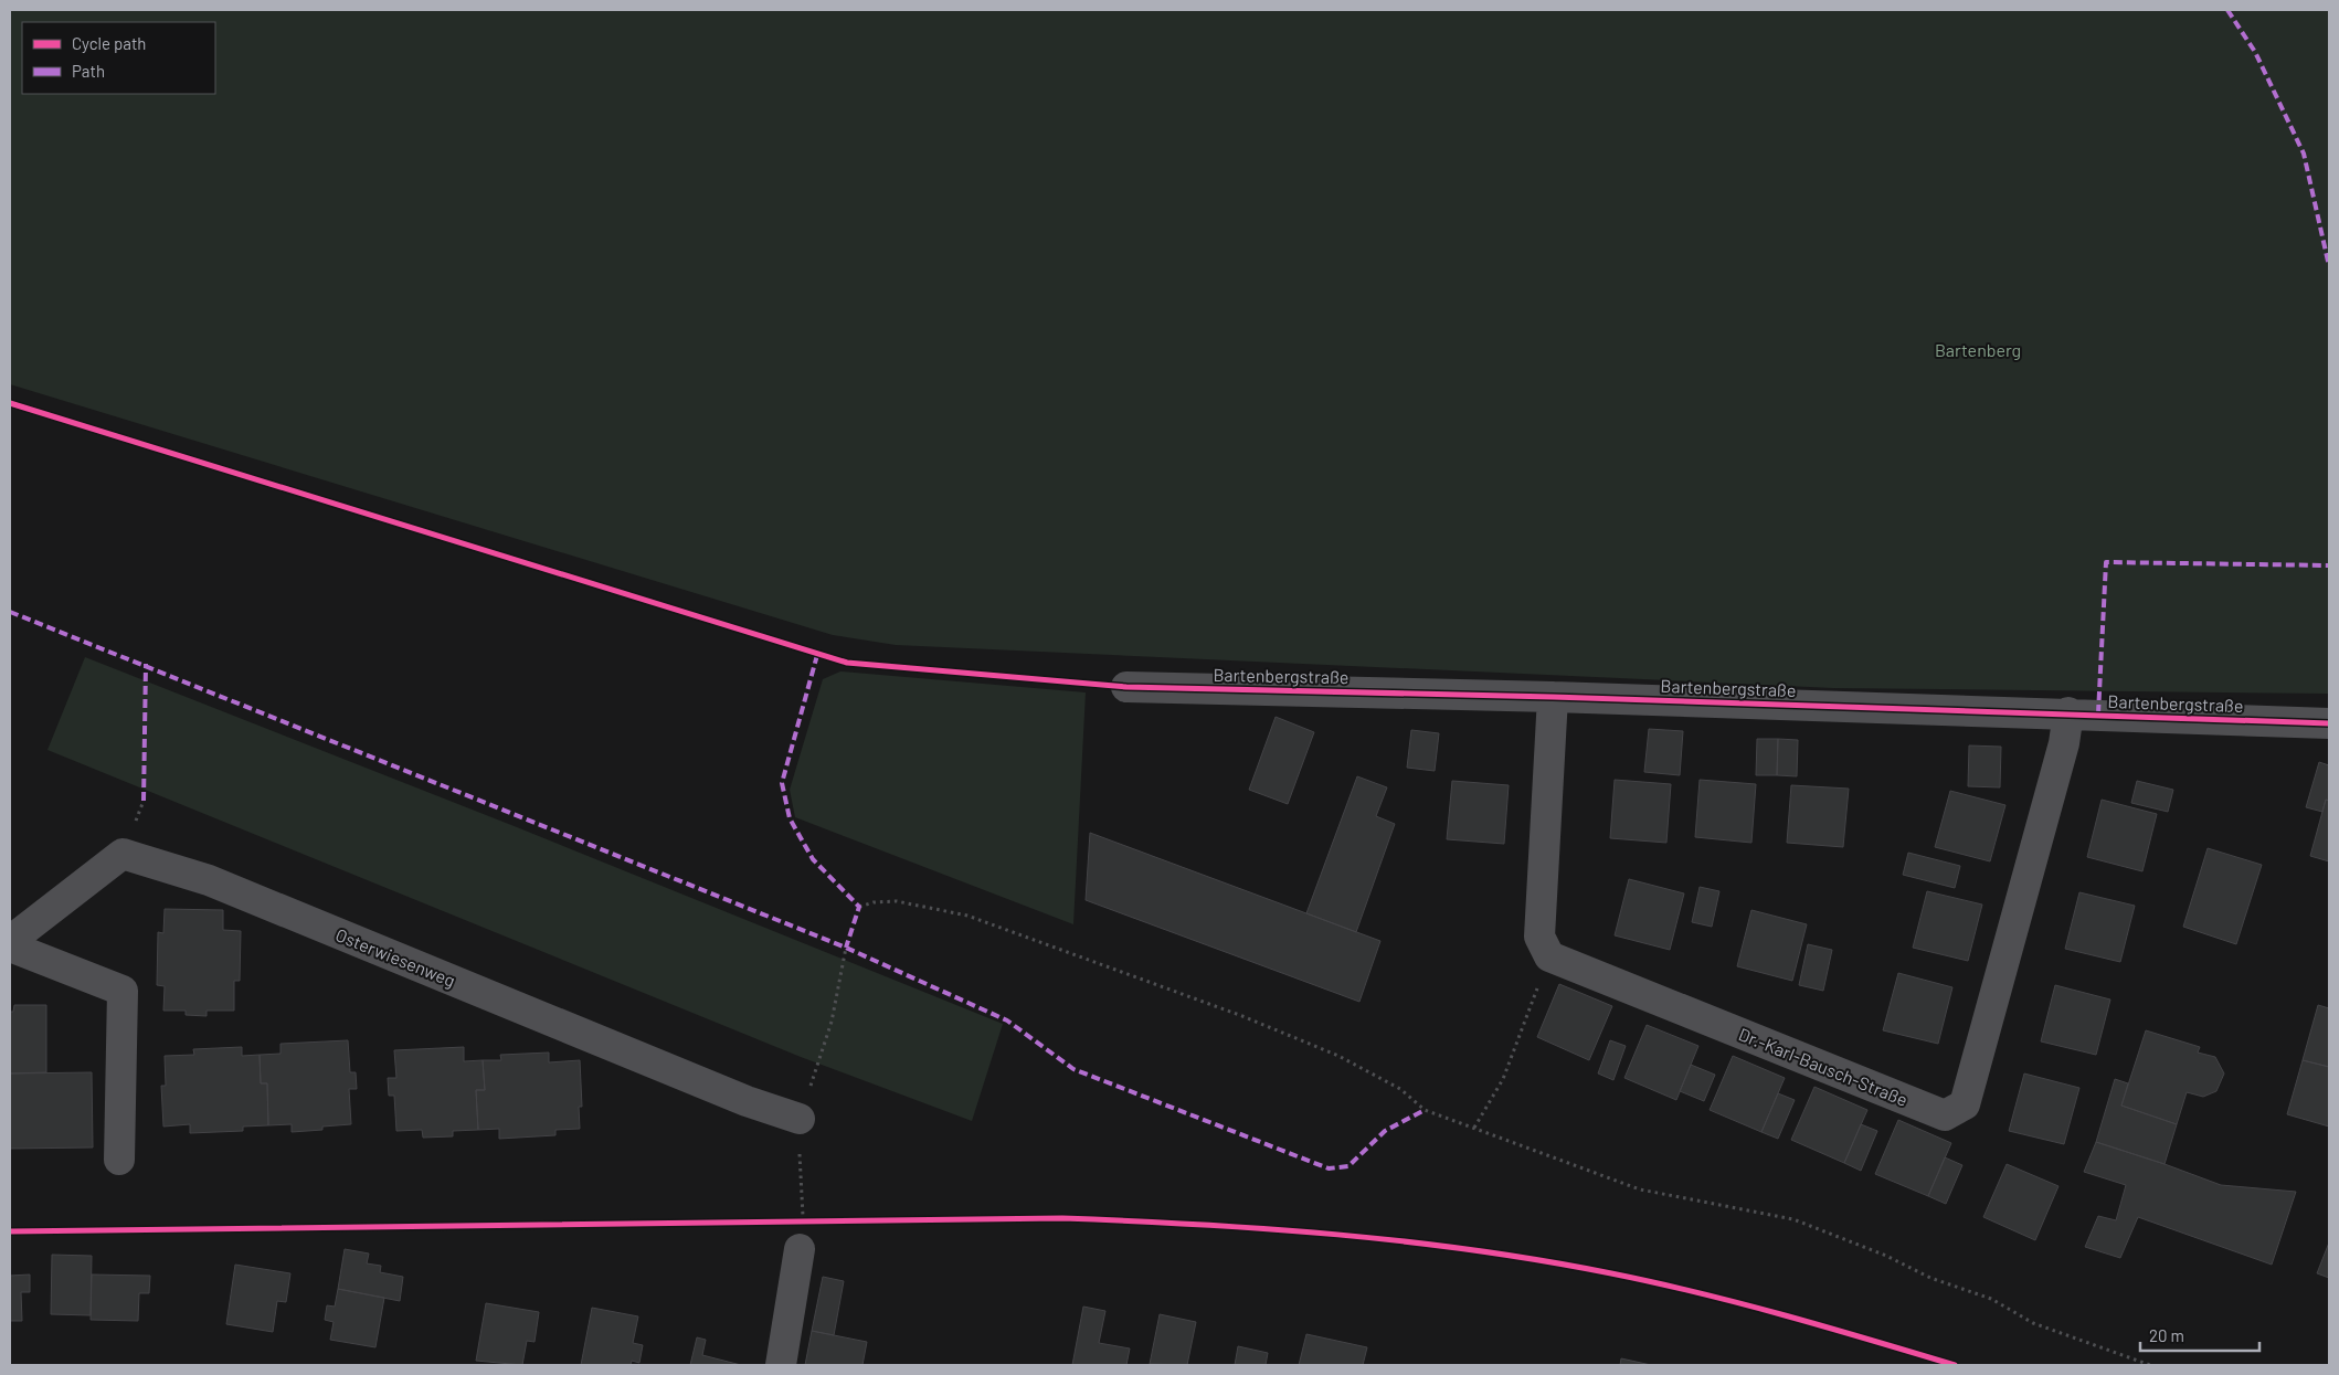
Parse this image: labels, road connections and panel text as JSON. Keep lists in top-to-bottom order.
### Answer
{
  "streets": {
    "street": ["Bartenbergstraße", "Osterwiesenweg", "Dr.-Karl-Bausch-Straße"]
  },
  "crossings": [
    ["Bartenbergstraße", "Dr.-Karl-Bausch-Straße"]
  ],
  "parks": ["Bartenberg"],
  "legend": ["Cycle path", "Path"],
  "scale_bar": "20 m"
}
